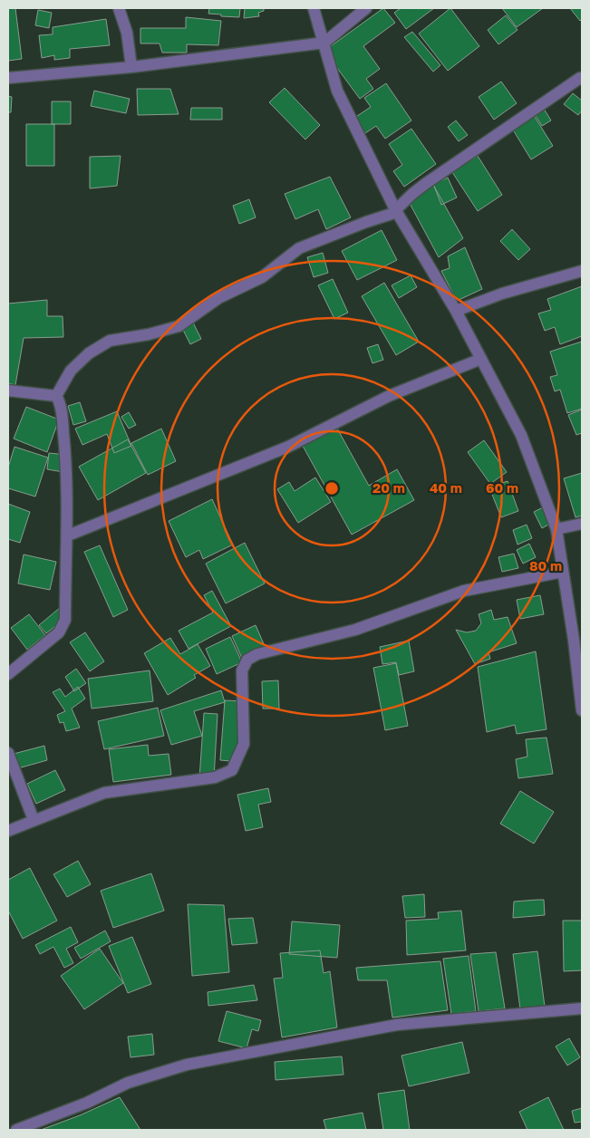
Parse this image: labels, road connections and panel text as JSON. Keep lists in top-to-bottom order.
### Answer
{
  "rings": [
    "20 m",
    "40 m",
    "60 m",
    "80 m"
  ]
}
